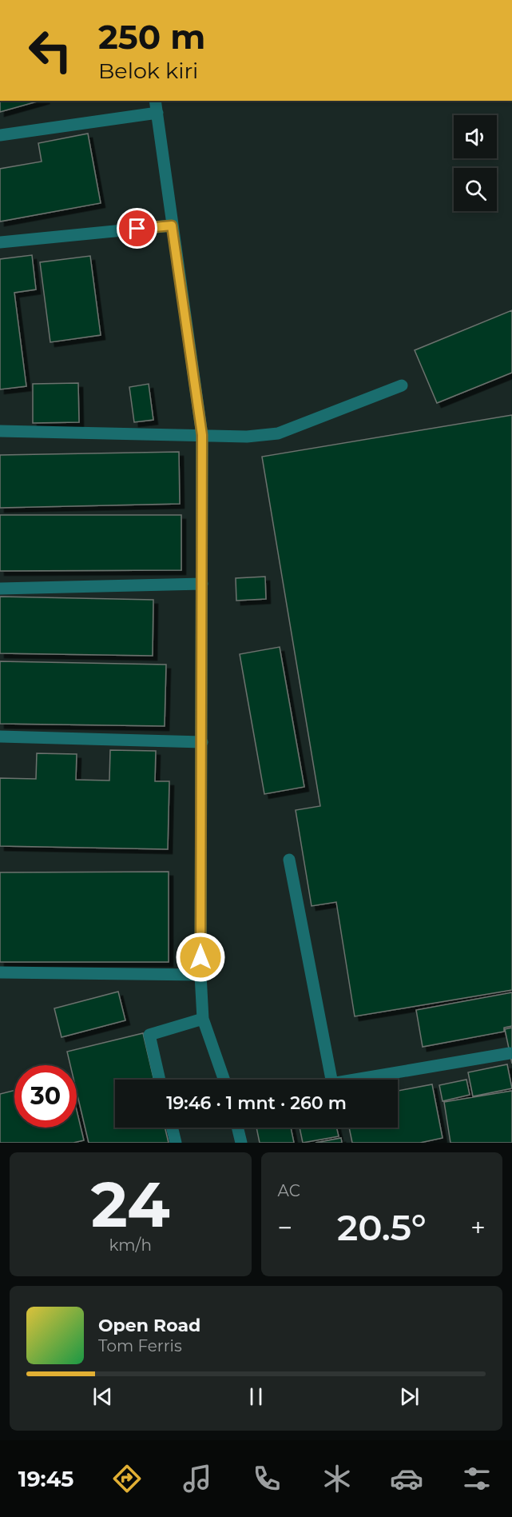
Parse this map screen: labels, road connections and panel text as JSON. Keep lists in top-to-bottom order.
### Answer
{
  "page": {
    "turn": ["250 m", "Belok kiri"],
    "limit": "30",
    "trip": "19:46 · 1 mnt · 260 m",
    "tile": [
      ["24", "km/h"],
      "AC"
    ],
    "heat": ["−", "20.5°", "+"],
    "song": ["Open Road", "Tom Ferris"],
    "tabs": "19:45"
  }
}
